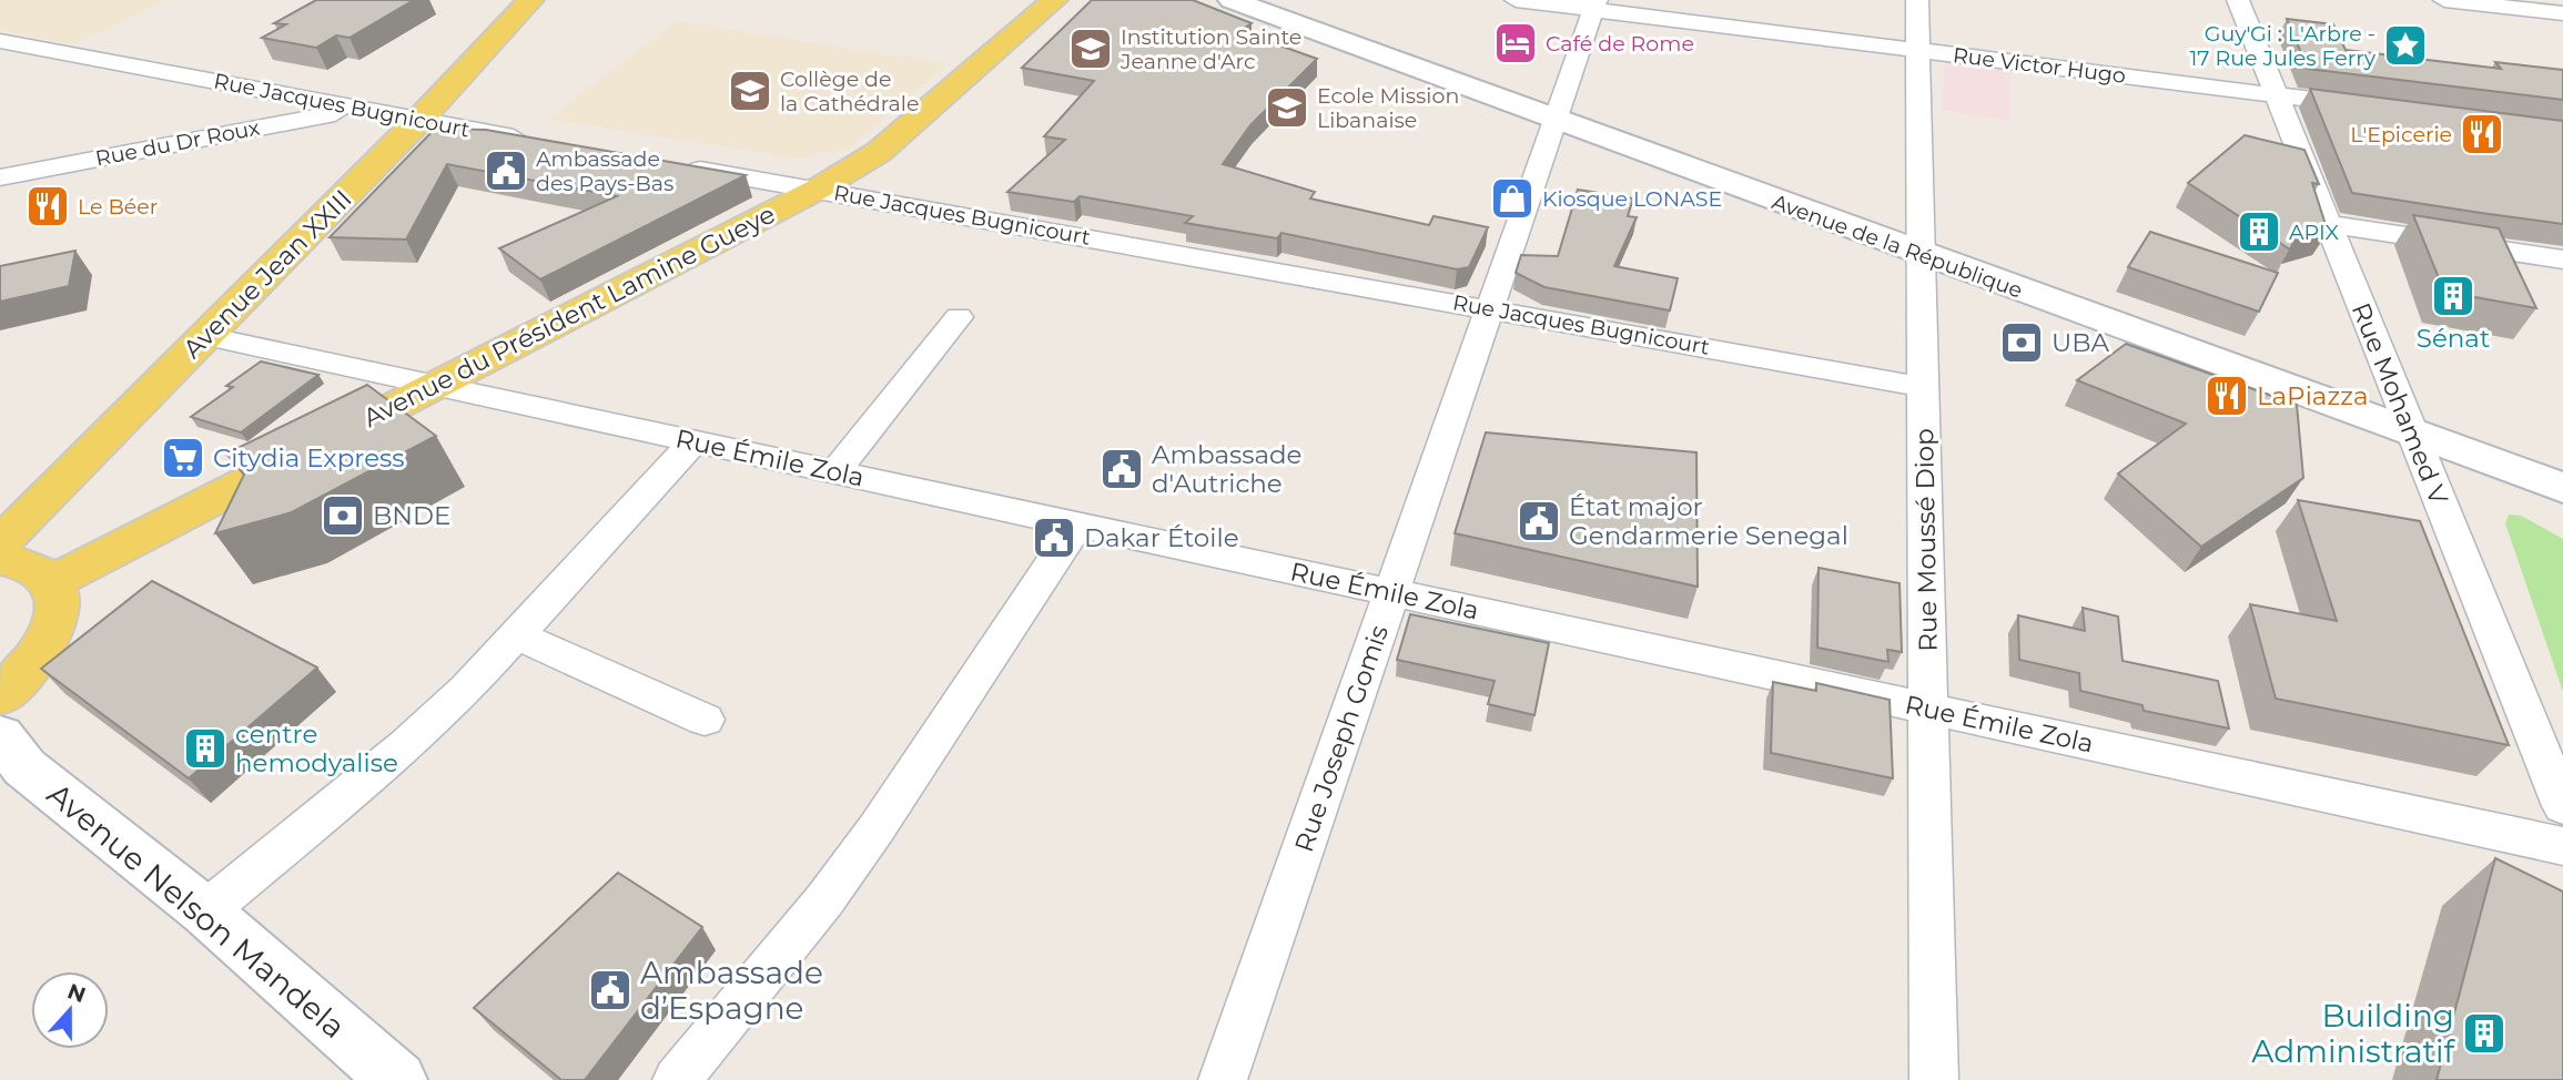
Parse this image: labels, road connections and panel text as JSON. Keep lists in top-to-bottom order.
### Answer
{
  "streets": {
    "main road": ["Avenue Jean XXIII", "Avenue du Président Lamine Gueye"],
    "street": [
      "Rue Victor Hugo",
      "Rue Jacques Bugnicourt",
      "Rue du Dr Roux",
      "Avenue de la République",
      "Rue Mohamed V",
      "Rue Émile Zola",
      "Rue Moussé Diop",
      "Rue Joseph Gomis",
      "Avenue Nelson Mandela"
    ]
  },
  "crossings": [
    ["Rue Victor Hugo", "Rue Mohamed V"],
    ["Rue Victor Hugo", "Rue Moussé Diop"],
    ["Rue Victor Hugo", "Rue Joseph Gomis"],
    ["Rue Jacques Bugnicourt", "Rue du Dr Roux"],
    ["Rue Jacques Bugnicourt", "Avenue Jean XXIII"],
    ["Rue Jacques Bugnicourt", "Avenue du Président Lamine Gueye"],
    ["Rue Jacques Bugnicourt", "Rue Moussé Diop"],
    ["Rue Jacques Bugnicourt", "Rue Joseph Gomis"],
    ["Avenue de la République", "Rue Mohamed V"],
    ["Avenue de la République", "Rue Moussé Diop"],
    ["Avenue de la République", "Rue Joseph Gomis"],
    ["Avenue Jean XXIII", "Rue Émile Zola"],
    ["Avenue du Président Lamine Gueye", "Rue Émile Zola"],
    ["Rue Émile Zola", "Rue Moussé Diop"],
    ["Rue Émile Zola", "Rue Joseph Gomis"]
  ],
  "places": {
    "hotel": ["Café de Rome"],
    "place": ["Guy'Gi : L'Arbre - 17 Rue Jules Ferry"],
    "school or university": ["Institution Sainte Jeanne d'Arc", "Collège de la Cathédrale", "Ecole Mission Libanaise"],
    "restaurant": ["L'Epicerie", "Le Béer", "LaPiazza"],
    "public building": [
      "Ambassade des Pays-Bas",
      "Ambassade d'Autriche",
      "État major Gendarmerie Senegal",
      "Dakar Étoile",
      "Ambassade d’Espagne"
    ],
    "shop": ["Kiosque LONASE"],
    "building": [
      "APIX",
      "Sénat",
      "centre hemodyalise",
      "Building Administratif"
    ],
    "bank": ["UBA", "BNDE"],
    "supermarket": ["Citydia Express"]
  },
  "north": "top"
}
